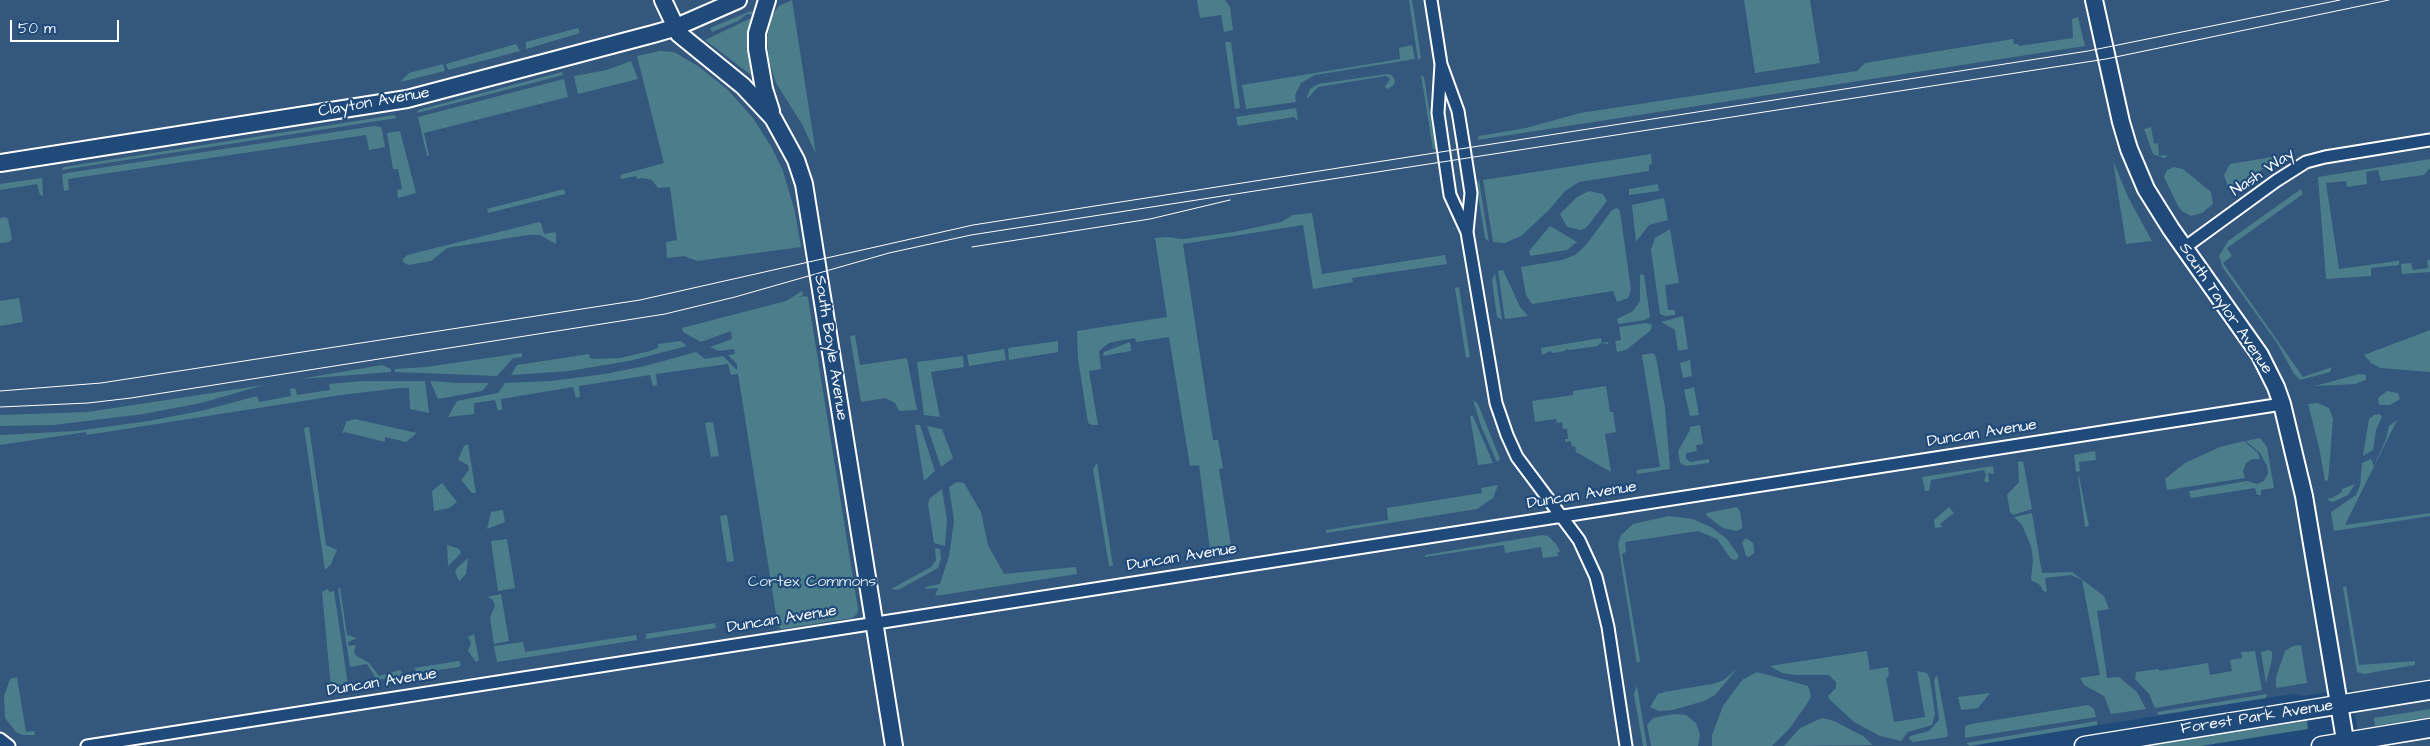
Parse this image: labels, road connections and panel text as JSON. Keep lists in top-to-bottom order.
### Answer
{
  "streets": {
    "main road": ["Forest Park Avenue"],
    "street": [
      "Clayton Avenue",
      "Nash Way",
      "South Taylor Avenue",
      "South Boyle Avenue",
      "Duncan Avenue"
    ]
  },
  "crossings": [
    ["Clayton Avenue", "South Boyle Avenue"],
    ["Nash Way", "South Taylor Avenue"],
    ["South Taylor Avenue", "Duncan Avenue"],
    ["South Taylor Avenue", "Forest Park Avenue"],
    ["South Boyle Avenue", "Duncan Avenue"]
  ],
  "parks": ["Cortex Commons"],
  "scale_bar": "50 m"
}
